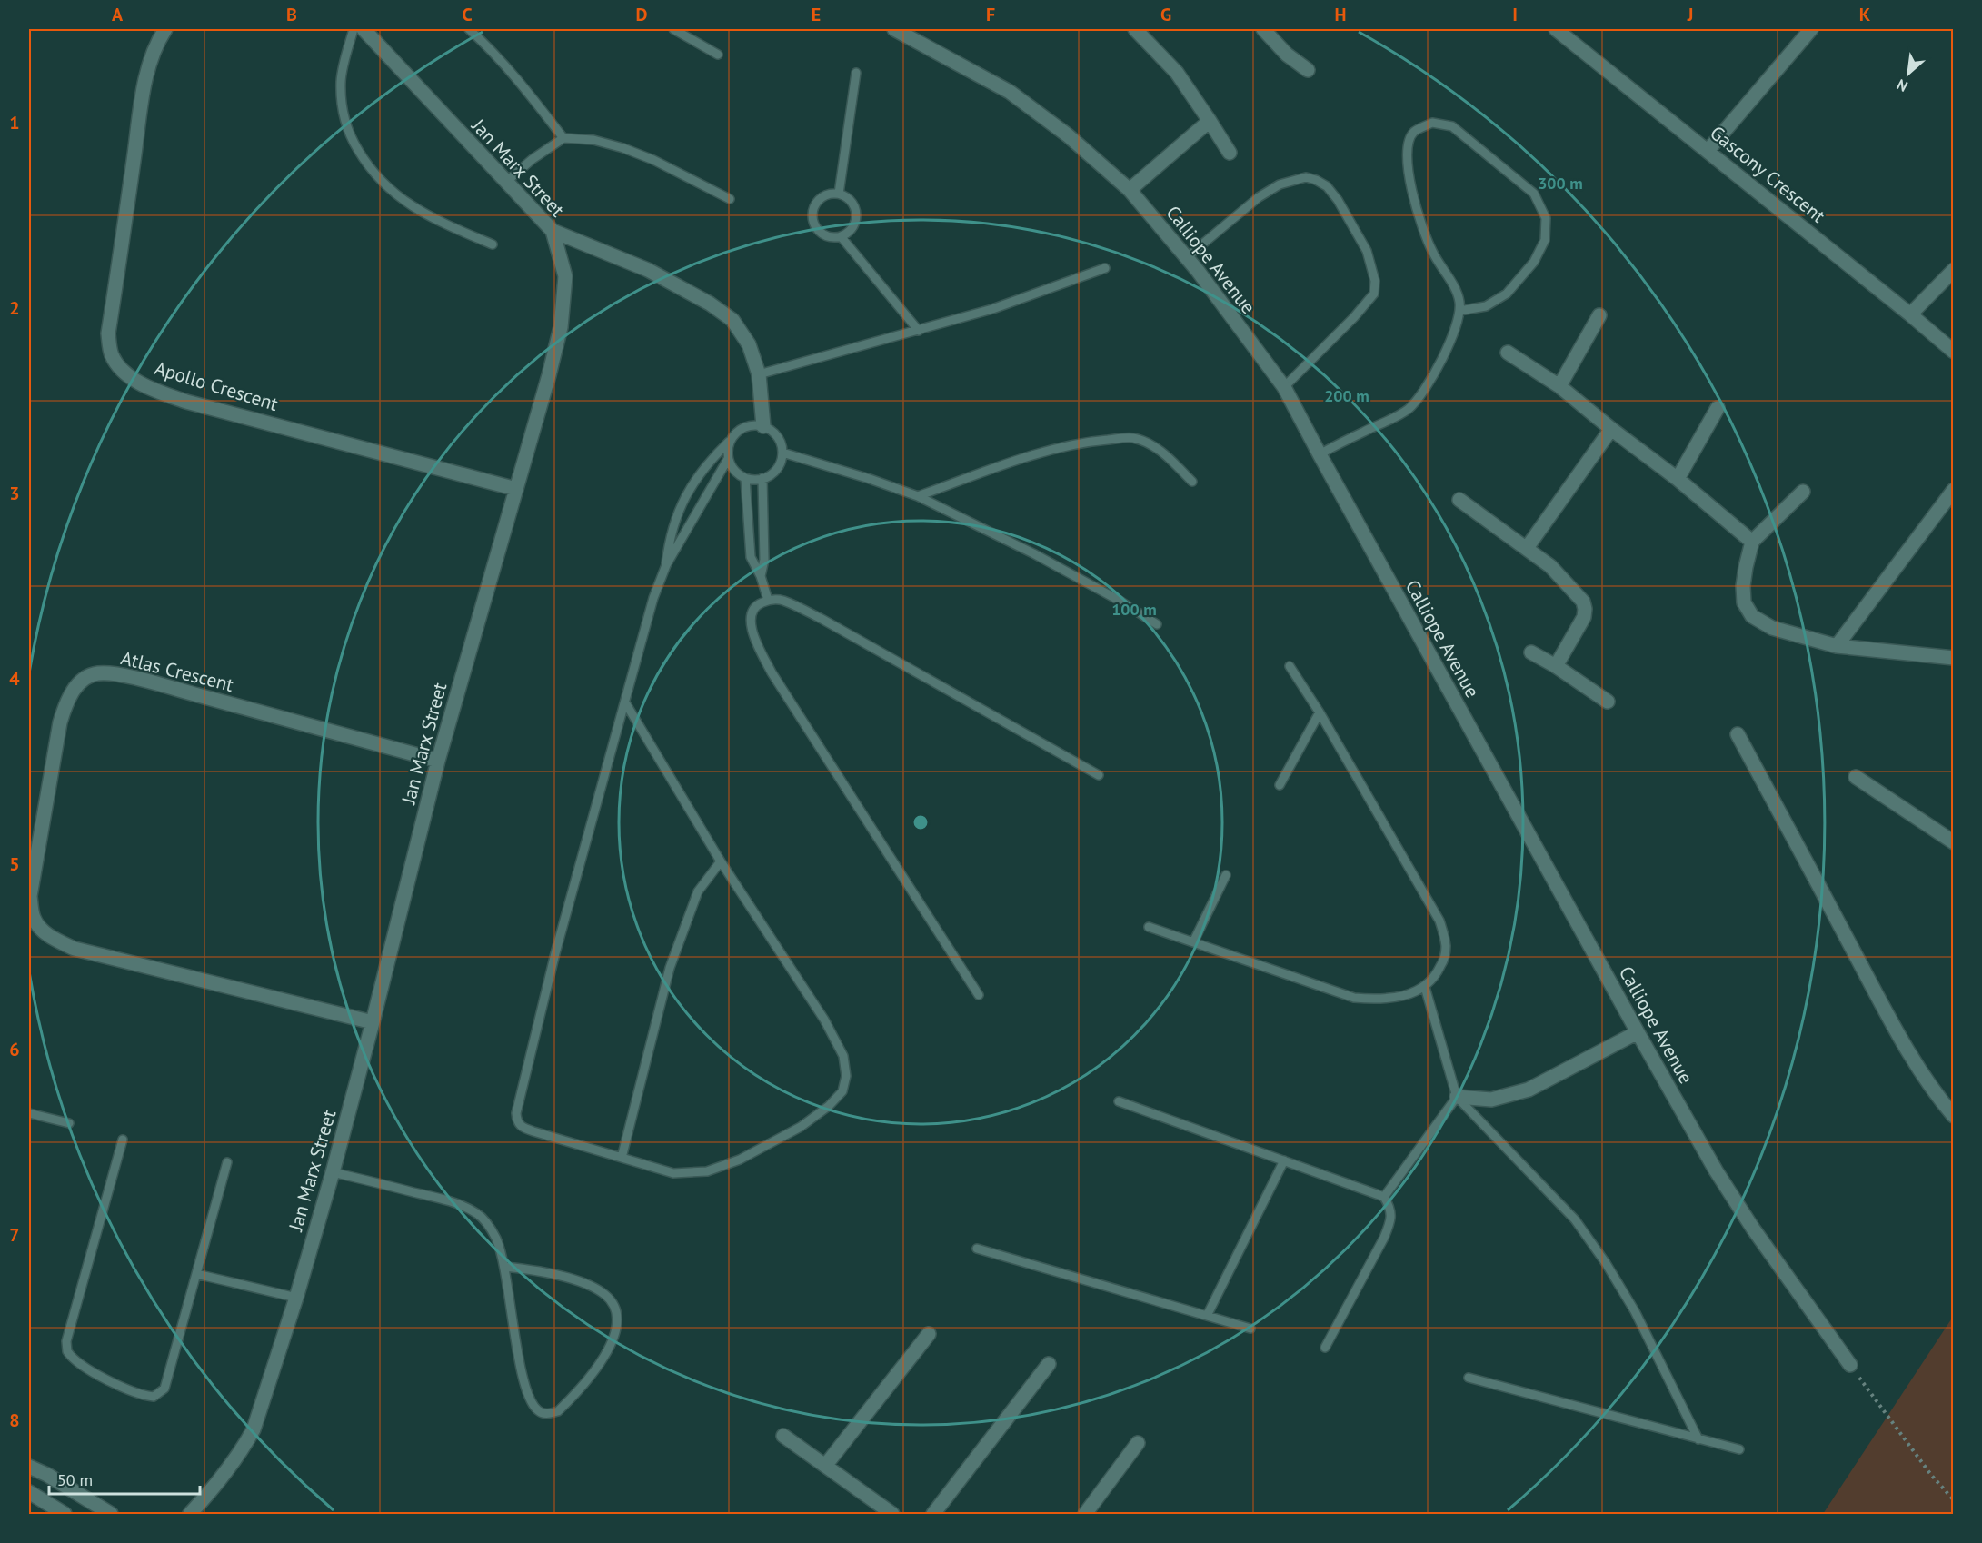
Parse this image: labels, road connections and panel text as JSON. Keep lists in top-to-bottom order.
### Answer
{
  "streets": {
    "street": [
      "Jan Marx Street",
      "Gascony Crescent",
      "Calliope Avenue",
      "Apollo Crescent",
      "Atlas Crescent"
    ]
  },
  "crossings": [
    ["Jan Marx Street", "Apollo Crescent"],
    ["Jan Marx Street", "Atlas Crescent"]
  ],
  "scale_bar": "50 m",
  "north": "bottom left",
  "grid": {
    "columns": [
      "A",
      "B",
      "C",
      "D",
      "E",
      "F",
      "G",
      "H",
      "I",
      "J",
      "K"
    ],
    "rows": [
      "1",
      "2",
      "3",
      "4",
      "5",
      "6",
      "7",
      "8"
    ]
  },
  "rings": ["300 m", "200 m", "100 m"]
}
